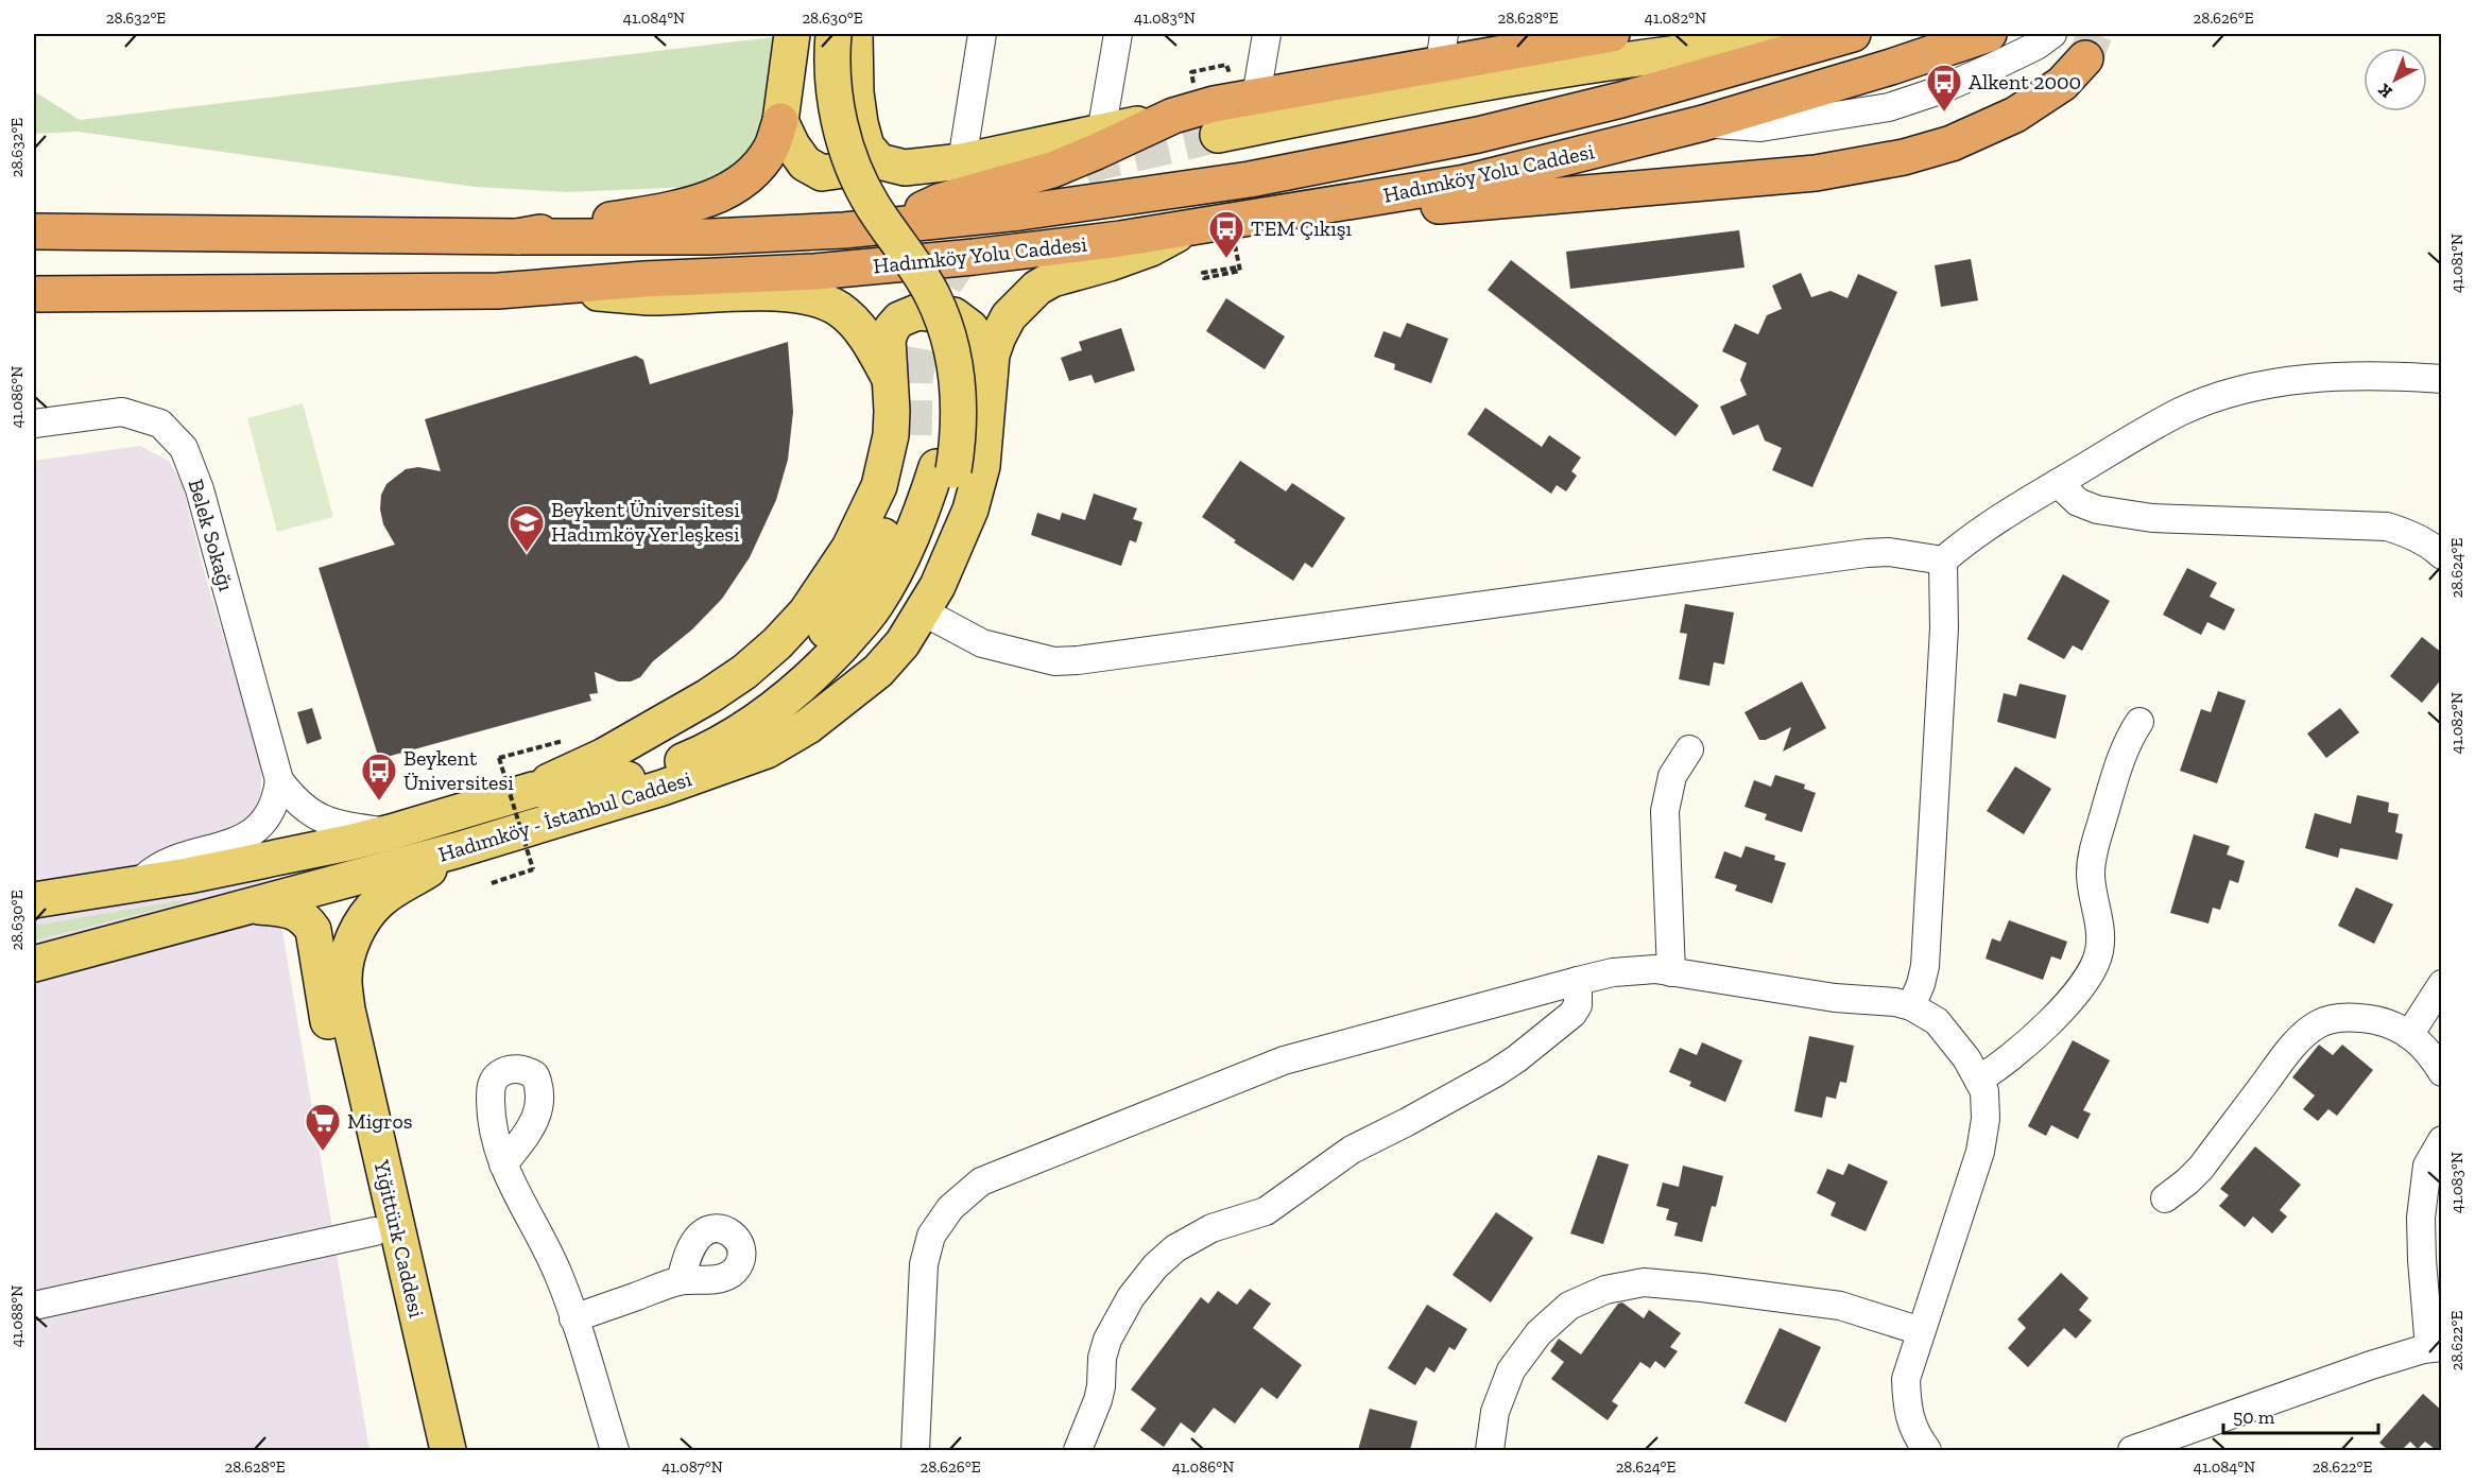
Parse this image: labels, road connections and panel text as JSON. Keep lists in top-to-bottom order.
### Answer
{
  "streets": {
    "highway": ["Hadımköy Yolu Caddesi"],
    "main road": ["Hadımköy - İstanbul Caddesi", "Yiğittürk Caddesi"],
    "street": ["Belek Sokağı"]
  },
  "crossings": [
    ["Belek Sokağı", "Hadımköy - İstanbul Caddesi"],
    ["Hadımköy - İstanbul Caddesi", "Yiğittürk Caddesi"]
  ],
  "places": {
    "bus stop": ["Alkent 2000", "TEM Çıkışı", "Beykent Üniversitesi"],
    "school or university": ["Beykent Üniversitesi Hadımköy Yerleşkesi"],
    "supermarket": ["Migros"]
  },
  "scale_bar": "50 m",
  "north": "bottom left",
  "coordinates": [
    "28.632°E",
    "41.084°N",
    "28.630°E",
    "41.083°N",
    "28.628°E",
    "41.082°N",
    "28.626°E",
    "41.081°N",
    "41.086°N",
    "28.624°E",
    "41.088°N",
    "28.622°E",
    "41.087°N"
  ]
}
